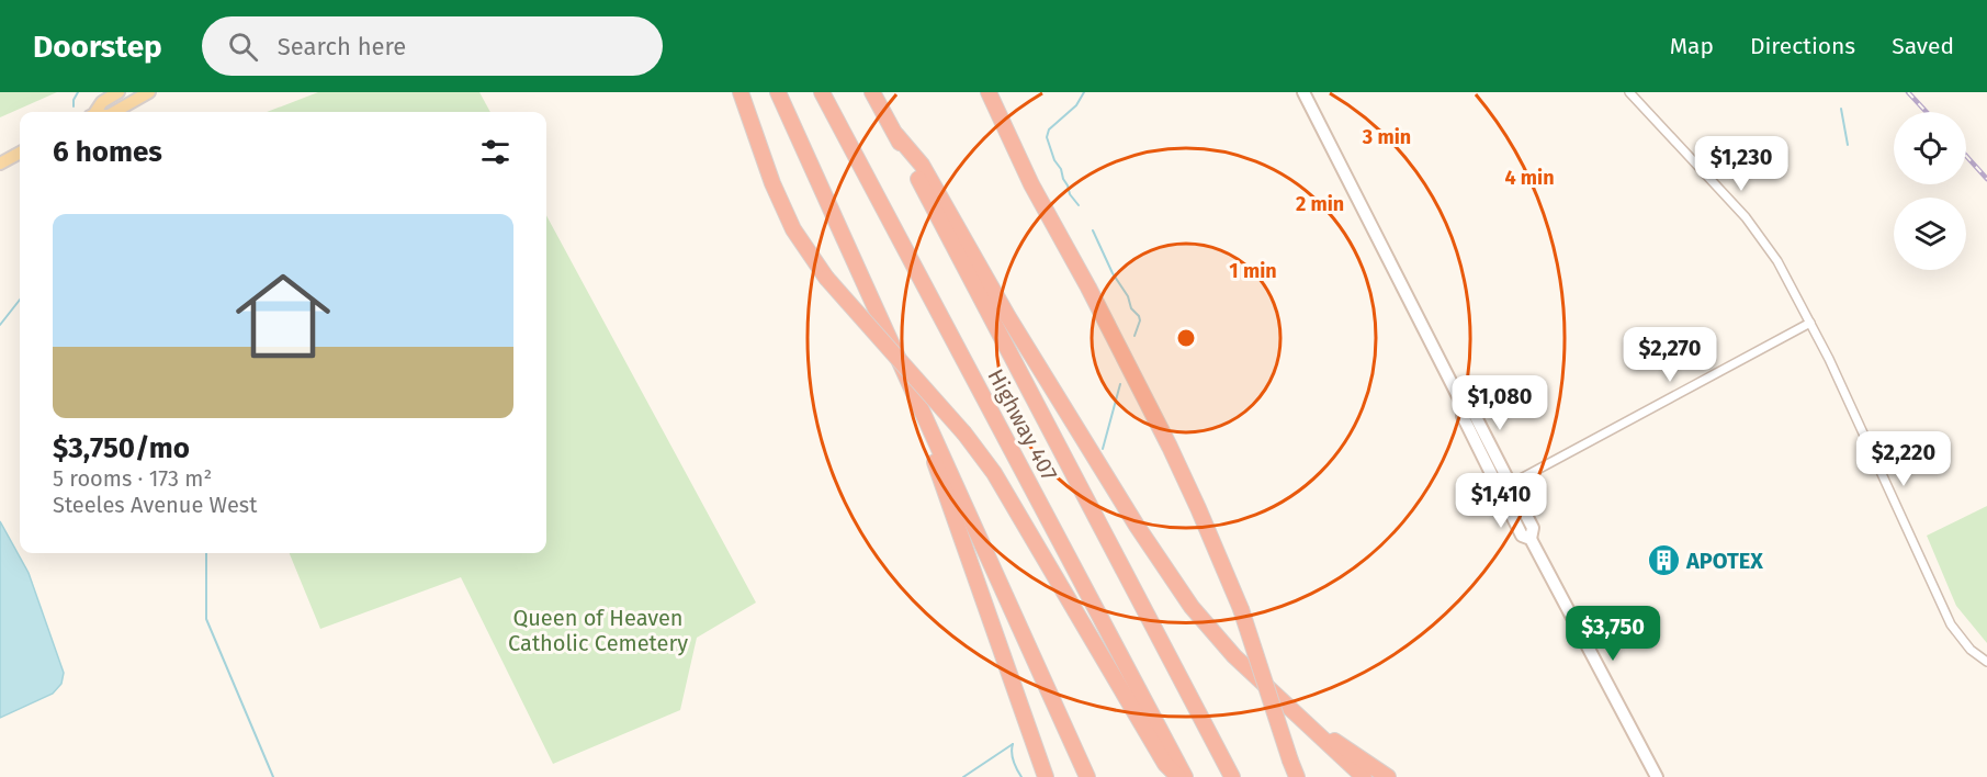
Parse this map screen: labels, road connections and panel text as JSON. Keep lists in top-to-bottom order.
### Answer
{
  "streets": {
    "highway": ["Highway 407"]
  },
  "parks": ["Queen of Heaven Catholic Cemetery"],
  "places": {
    "building": ["APOTEX"]
  },
  "page": {
    "header": "Doorstep",
    "search": "Search here",
    "nav": ["Map", "Directions", "Saved"],
    "heading": "6 homes",
    "price": [
      "$1,230",
      "$2,270",
      "$1,080",
      "$2,220",
      "$1,410",
      "$3,750"
    ],
    "list": [
      {
        "name": "$3,750/mo",
        "note": "5 rooms · 173 m² · Steeles Avenue West"
      }
    ]
  },
  "rings": [
    "3 min",
    "4 min",
    "2 min",
    "1 min"
  ]
}
